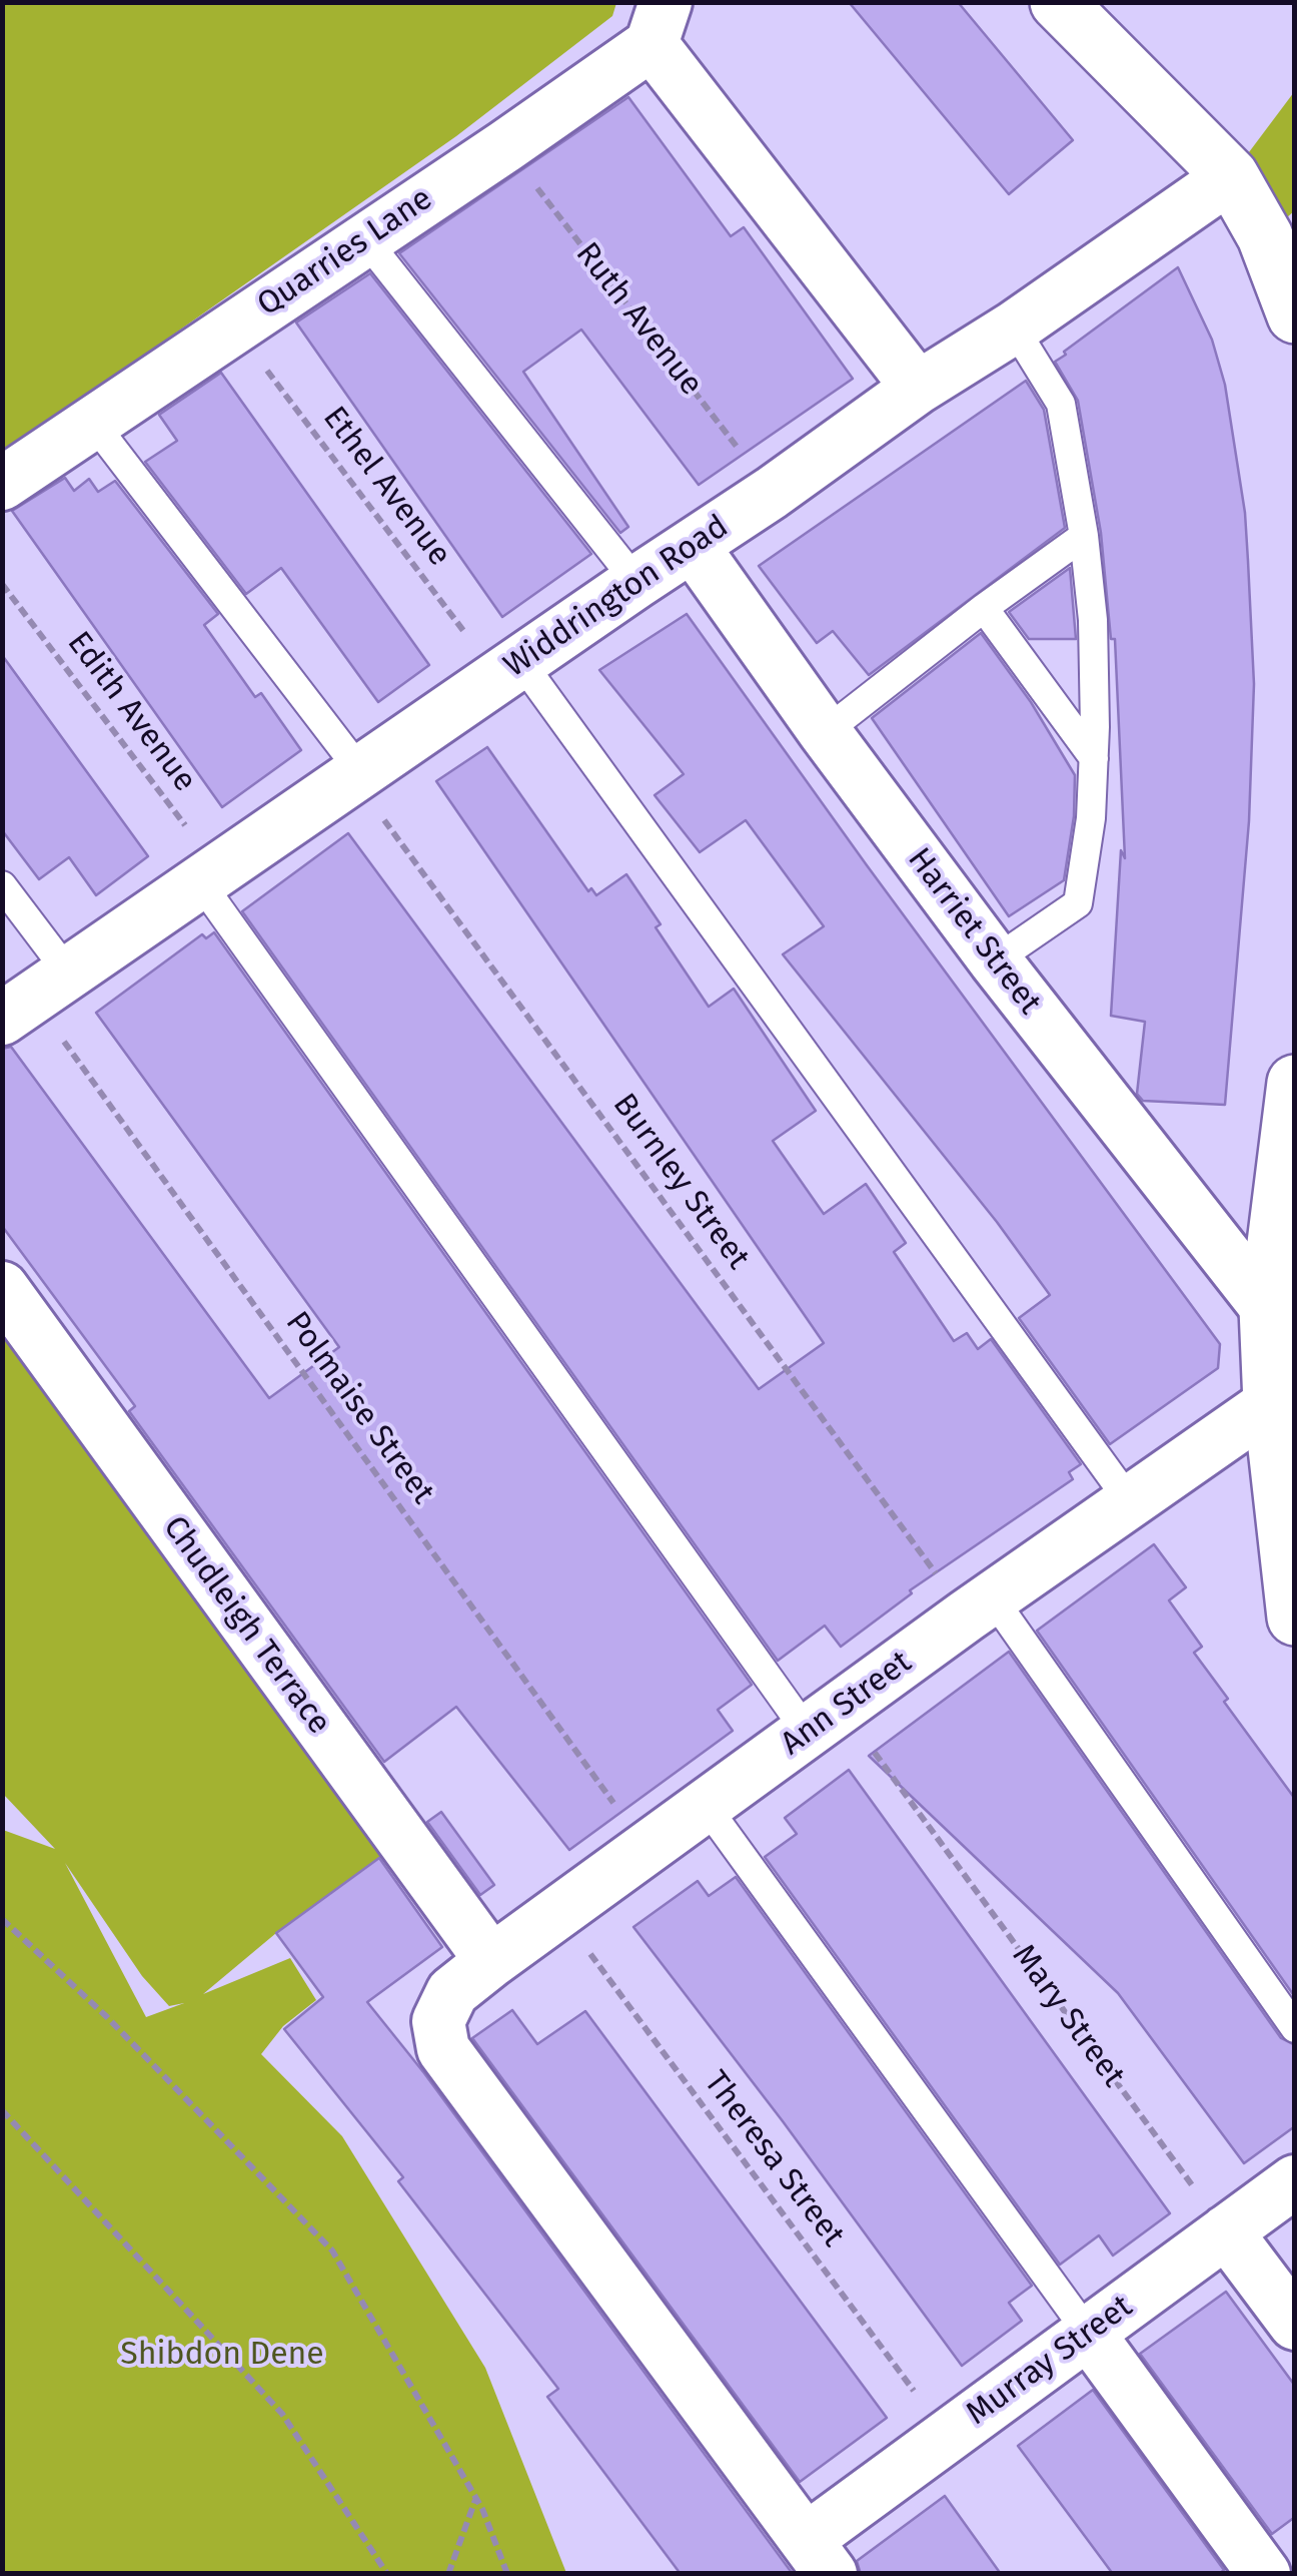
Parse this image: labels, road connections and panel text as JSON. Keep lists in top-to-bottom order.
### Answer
{
  "streets": {
    "street": [
      "Quarries Lane",
      "Widdrington Road",
      "Harriet Street",
      "Chudleigh Terrace",
      "Ann Street",
      "Murray Street"
    ],
    "path": [
      "Ruth Avenue",
      "Ethel Avenue",
      "Edith Avenue",
      "Burnley Street",
      "Polmaise Street",
      "Mary Street",
      "Theresa Street"
    ]
  },
  "crossings": [
    ["Quarries Lane", "Ruth Avenue"],
    ["Quarries Lane", "Ethel Avenue"],
    ["Ruth Avenue", "Widdrington Road"],
    ["Ethel Avenue", "Widdrington Road"],
    ["Widdrington Road", "Edith Avenue"],
    ["Widdrington Road", "Harriet Street"],
    ["Widdrington Road", "Burnley Street"],
    ["Widdrington Road", "Polmaise Street"],
    ["Burnley Street", "Ann Street"],
    ["Polmaise Street", "Ann Street"],
    ["Chudleigh Terrace", "Ann Street"],
    ["Ann Street", "Mary Street"],
    ["Ann Street", "Theresa Street"],
    ["Ann Street", "Murray Street"],
    ["Mary Street", "Murray Street"],
    ["Theresa Street", "Murray Street"]
  ],
  "parks": ["Shibdon Dene"]
}
